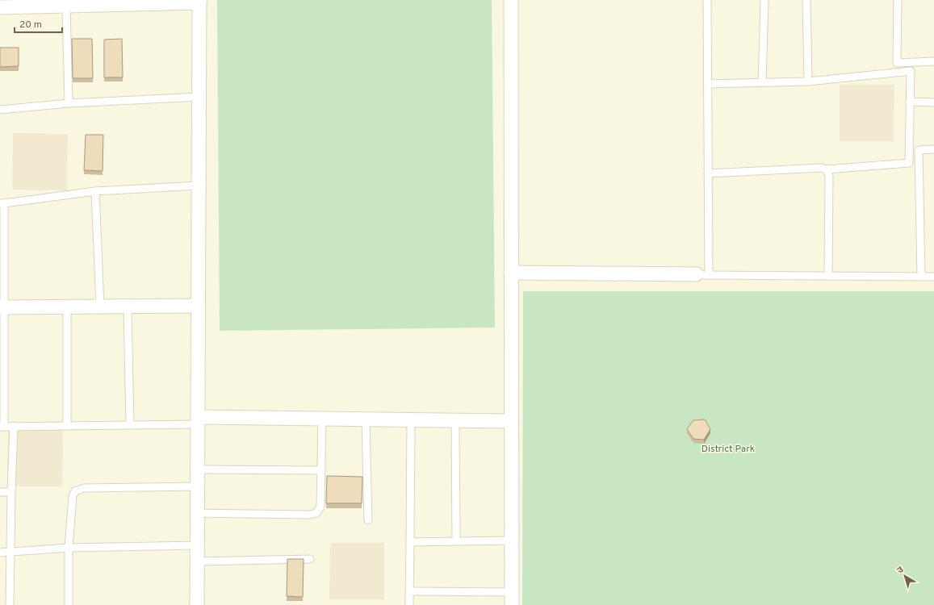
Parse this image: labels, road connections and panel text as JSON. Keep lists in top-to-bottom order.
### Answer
{
  "parks": ["District Park"],
  "scale_bar": "20 m",
  "north": "top left"
}
